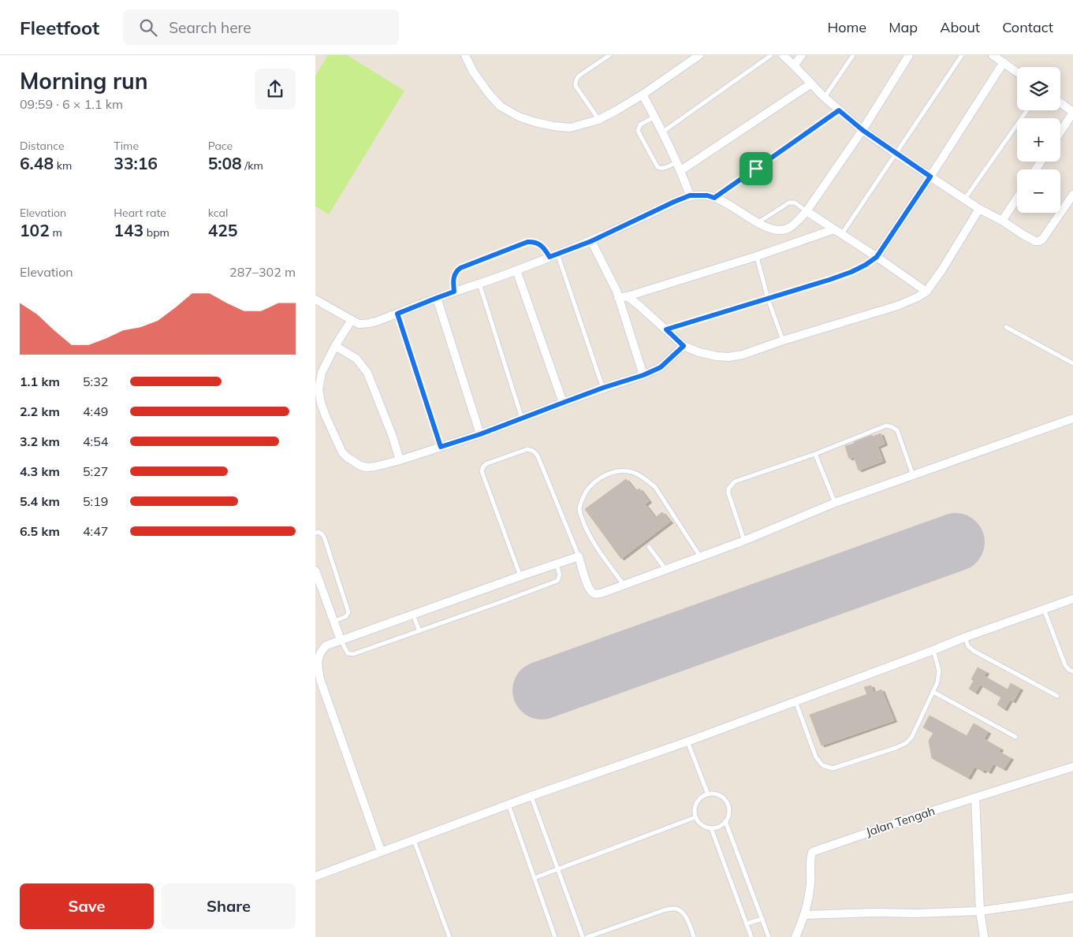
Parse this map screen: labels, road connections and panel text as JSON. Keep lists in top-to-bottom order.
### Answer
{
  "streets": {
    "street": ["Jalan Tengah"]
  },
  "page": {
    "header": "Fleetfoot",
    "search": "Search here",
    "nav": [
      "Home",
      "Map",
      "About",
      "Contact"
    ],
    "heading": ["Morning run", "09:59 · 6 × 1.1 km"],
    "map_buttons": ["+", "−"],
    "stats": [
      ["Distance", "6.48 km"],
      ["Time", "33:16"],
      ["Pace", "5:08 /km"],
      ["Elevation", "102 m"],
      ["Heart rate", "143 bpm"],
      ["kcal", "425"]
    ],
    "chart": ["Elevation", "287–302 m"],
    "list": [
      {
        "name": "1.1 km",
        "note": "5:32"
      },
      {
        "name": "2.2 km",
        "note": "4:49"
      },
      {
        "name": "3.2 km",
        "note": "4:54"
      },
      {
        "name": "4.3 km",
        "note": "5:27"
      },
      {
        "name": "5.4 km",
        "note": "5:19"
      },
      {
        "name": "6.5 km",
        "note": "4:47"
      }
    ],
    "buttons": ["Save", "Share"]
  }
}
